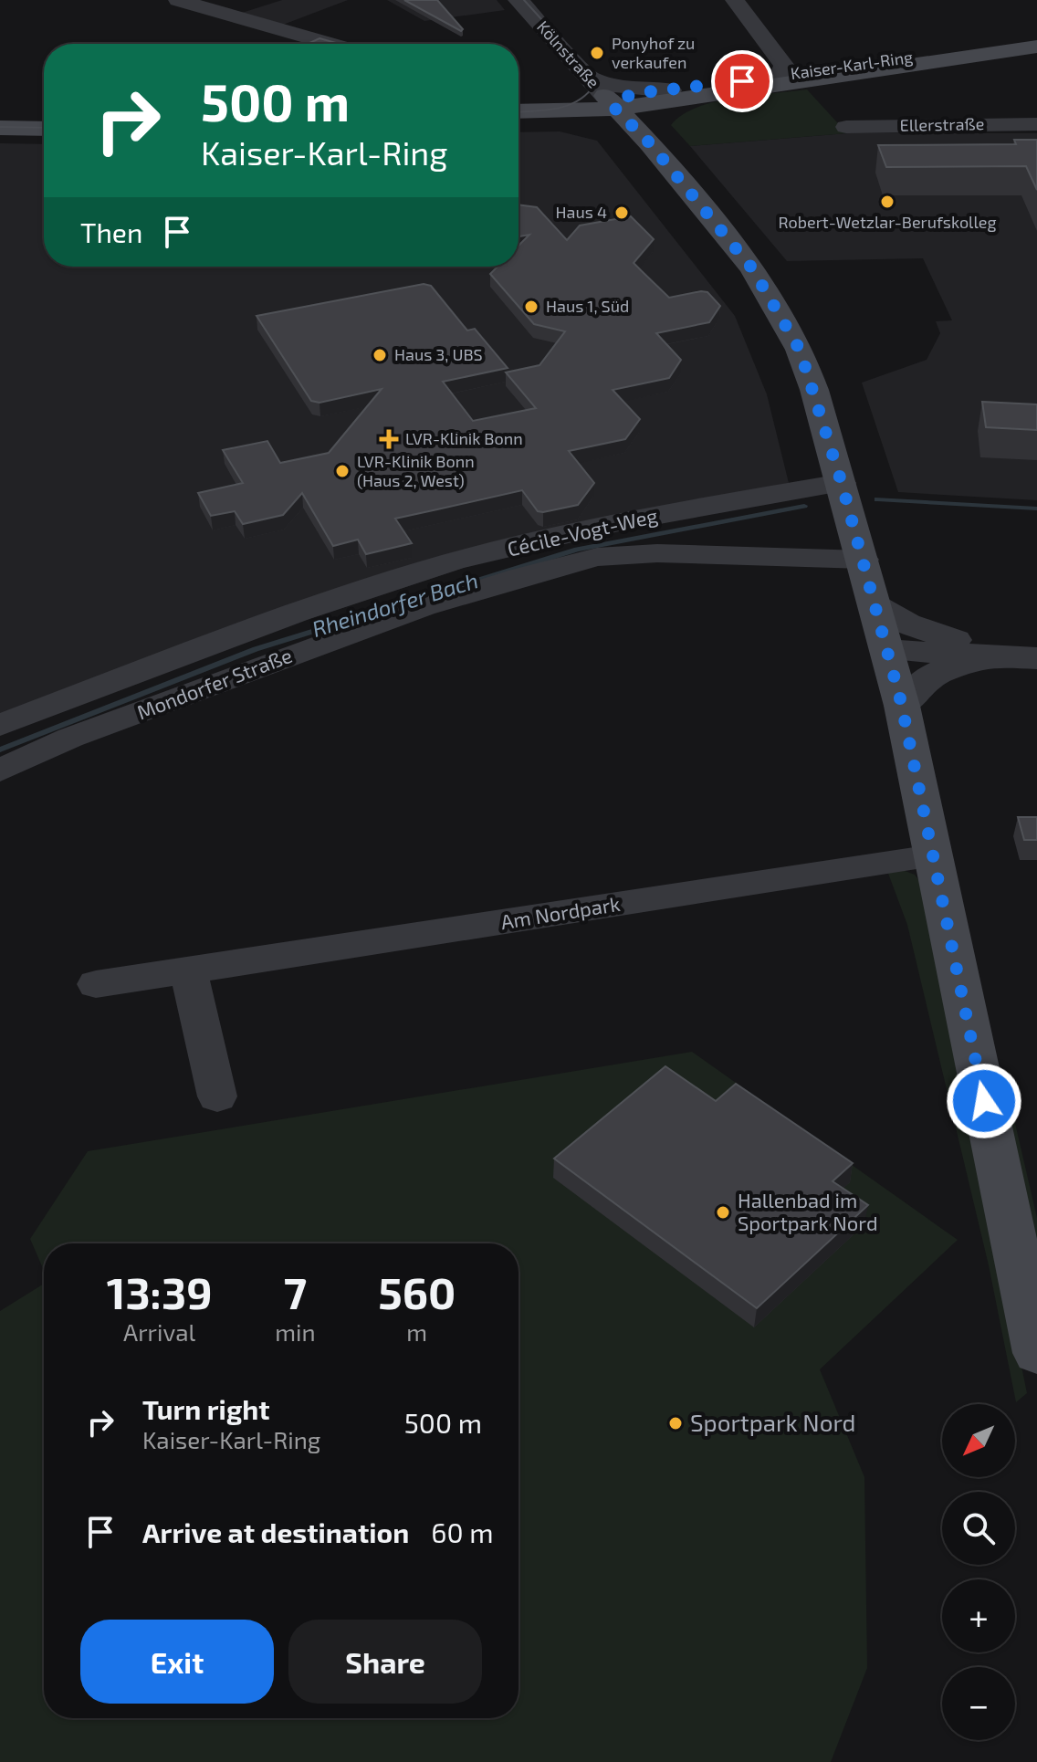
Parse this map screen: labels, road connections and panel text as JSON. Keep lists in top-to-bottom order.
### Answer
{
  "streets": {
    "main road": ["Kölnstraße", "Kaiser-Karl-Ring"],
    "street": [
      "Ellerstraße",
      "Cécile-Vogt-Weg",
      "Mondorfer Straße",
      "Am Nordpark"
    ]
  },
  "crossings": [
    ["Kölnstraße", "Kaiser-Karl-Ring"],
    ["Kölnstraße", "Cécile-Vogt-Weg"],
    ["Kölnstraße", "Mondorfer Straße"],
    ["Kölnstraße", "Am Nordpark"]
  ],
  "water": ["Rheindorfer Bach"],
  "places": {
    "other": [
      "Ponyhof zu verkaufen",
      "Robert-Wetzlar-Berufskolleg",
      "Haus 4",
      "Haus 1, Süd",
      "Haus 3, UBS",
      "LVR-Klinik Bonn (Haus 2, West)",
      "Hallenbad im Sportpark Nord",
      "Sportpark Nord"
    ],
    "health": ["LVR-Klinik Bonn"]
  },
  "north": "bottom left",
  "page": {
    "turn": ["500 m", "Kaiser-Karl-Ring"],
    "then": "Then",
    "eta": [
      "13:39",
      "Arrival",
      "7",
      "min",
      "560",
      "m"
    ],
    "list": [
      {
        "name": "Turn right",
        "note": "Kaiser-Karl-Ring",
        "value": "500 m"
      },
      {
        "name": "Arrive at destination",
        "value": "60 m"
      }
    ],
    "map_buttons": ["+", "−"],
    "buttons": ["Exit", "Share"]
  }
}
